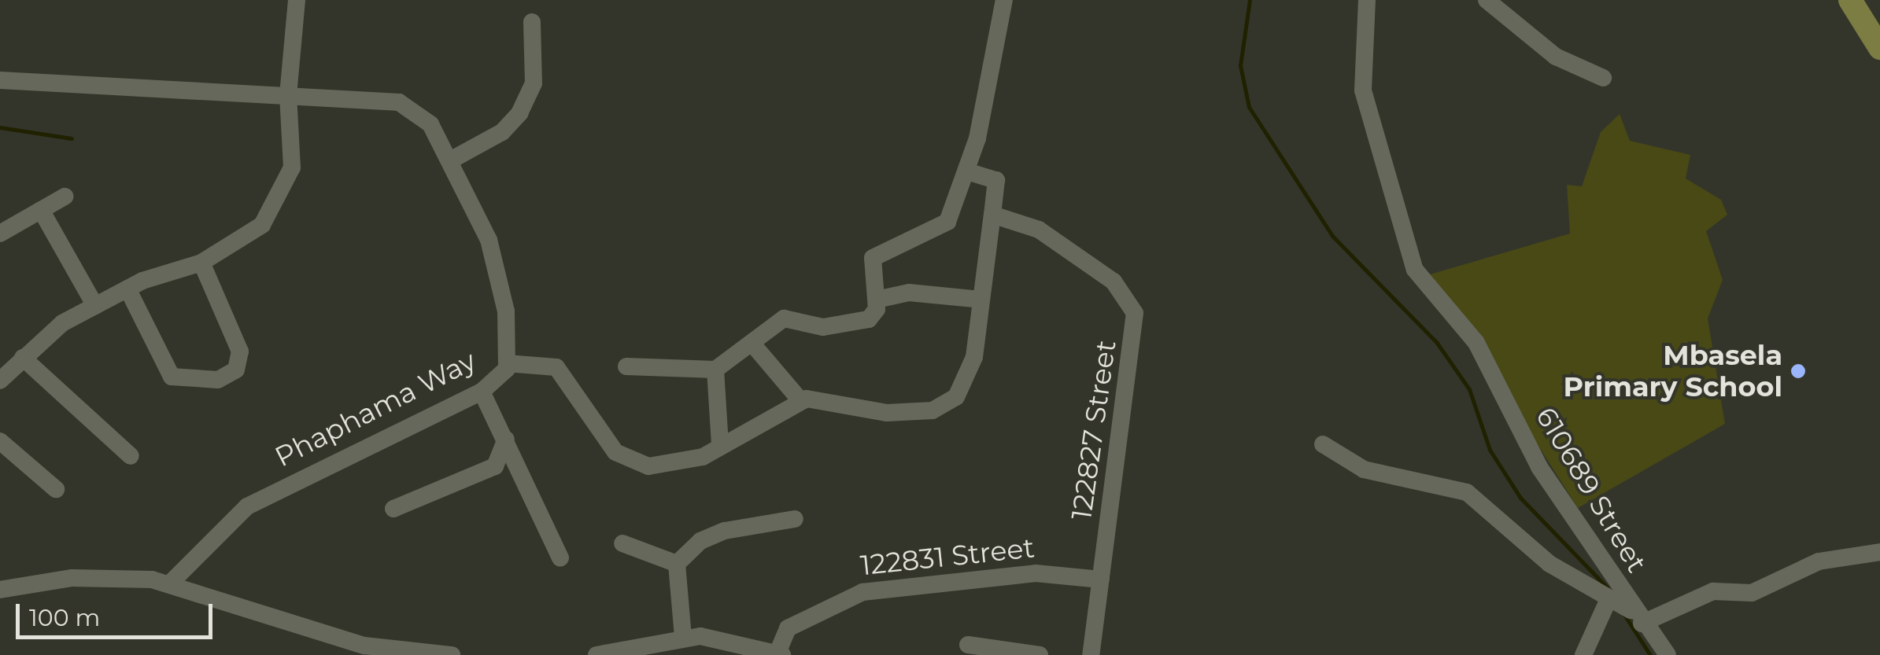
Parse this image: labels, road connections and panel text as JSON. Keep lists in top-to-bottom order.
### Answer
{
  "streets": {
    "street": [
      "Phaphama Way",
      "122827 Street",
      "610689 Street",
      "122831 Street"
    ]
  },
  "crossings": [
    ["122827 Street", "122831 Street"]
  ],
  "places": ["Mbasela Primary School"],
  "scale_bar": "100 m"
}
